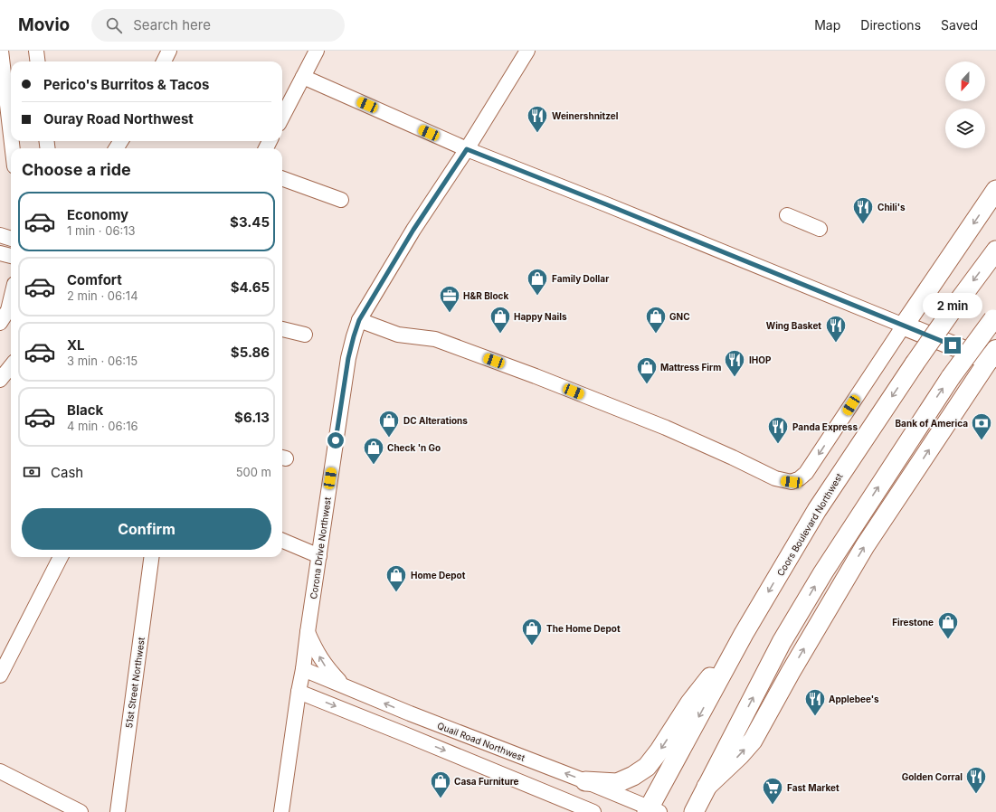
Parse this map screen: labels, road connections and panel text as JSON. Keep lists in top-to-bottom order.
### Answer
{
  "streets": {
    "main road": ["Coors Boulevard Northwest"],
    "street": ["Corona Drive Northwest", "51st Street Northwest", "Quail Road Northwest"]
  },
  "crossings": [
    ["Coors Boulevard Northwest", "Quail Road Northwest"],
    ["Corona Drive Northwest", "Quail Road Northwest"]
  ],
  "places": {
    "restaurant": [
      "Weinershnitzel",
      "Chili's",
      "Wing Basket",
      "IHOP",
      "Panda Express",
      "Applebee's",
      "Golden Corral"
    ],
    "shop": [
      "Family Dollar",
      "Happy Nails",
      "GNC",
      "Mattress Firm",
      "DC Alterations",
      "Check 'n Go",
      "Home Depot",
      "Firestone",
      "The Home Depot",
      "Casa Furniture"
    ],
    "office": ["H&R Block"],
    "bank": ["Bank of America"],
    "supermarket": ["Fast Market"]
  },
  "north": "bottom",
  "page": {
    "header": "Movio",
    "search": "Search here",
    "nav": ["Map", "Directions", "Saved"],
    "banner": ["Perico's Burritos & Tacos", "Ouray Road Northwest"],
    "heading": "Choose a ride",
    "list": [
      {
        "name": "Economy",
        "note": "1 min · 06:13",
        "value": "$3.45"
      },
      {
        "name": "Comfort",
        "note": "2 min · 06:14",
        "value": "$4.65"
      },
      {
        "name": "XL",
        "note": "3 min · 06:15",
        "value": "$5.86"
      },
      {
        "name": "Black",
        "note": "4 min · 06:16",
        "value": "$6.13"
      }
    ],
    "bubble": "2 min",
    "pay": ["Cash", "500 m"],
    "buttons": "Confirm"
  }
}
